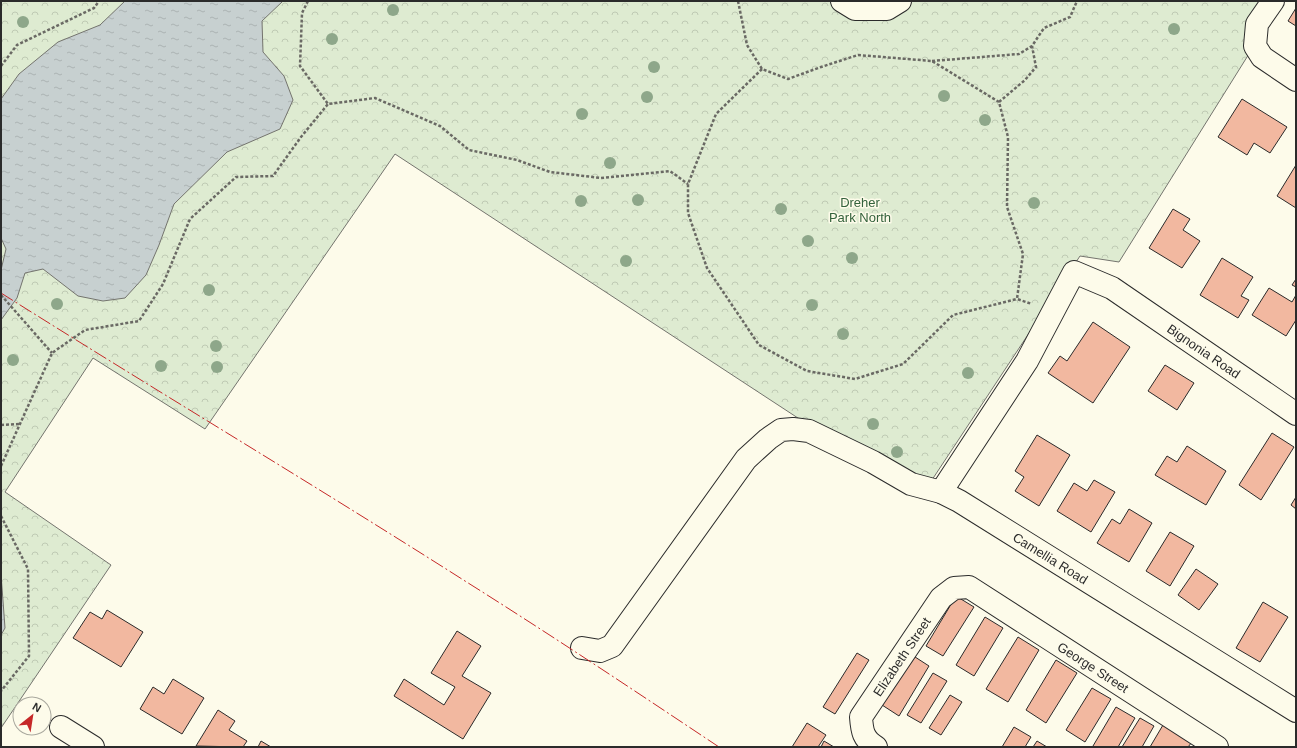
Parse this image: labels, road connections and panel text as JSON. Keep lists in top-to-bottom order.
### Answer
{
  "streets": {
    "street": [
      "Bignonia Road",
      "Camellia Road",
      "Elizabeth Street",
      "George Street"
    ]
  },
  "crossings": [
    ["Elizabeth Street", "George Street"]
  ],
  "parks": ["Dreher Park North"],
  "north": "top right"
}
